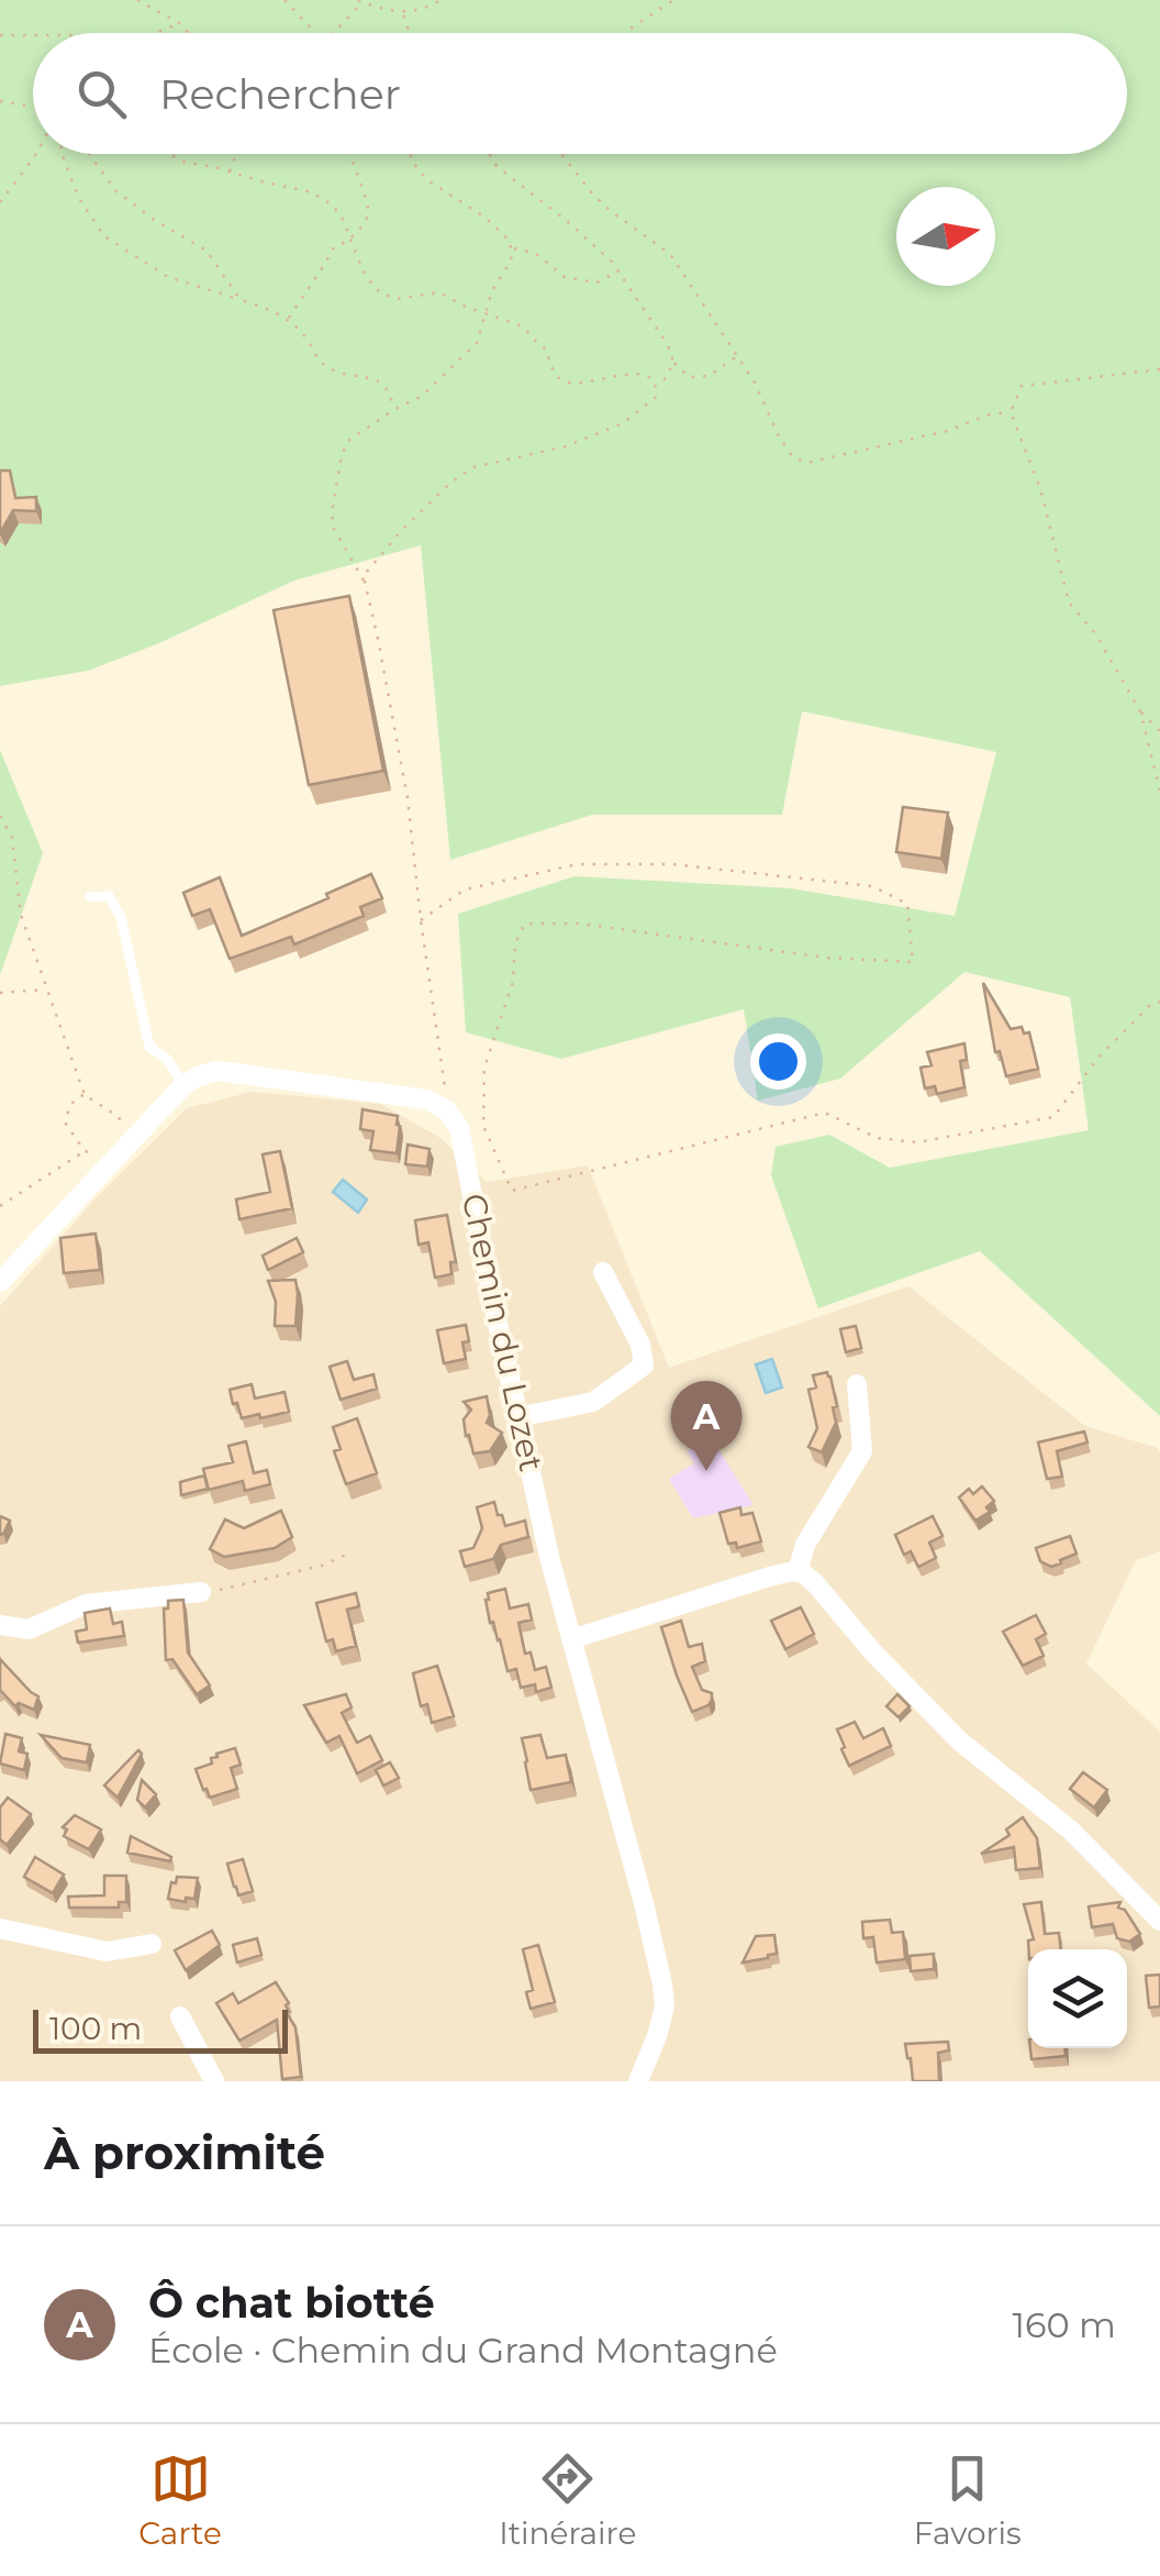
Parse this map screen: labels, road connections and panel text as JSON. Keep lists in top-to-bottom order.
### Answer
{
  "streets": {
    "street": ["Chemin du Lozet"]
  },
  "scale_bar": "100 m",
  "north": "right",
  "page": {
    "search": "Rechercher",
    "pins": "A",
    "scale": "100 m",
    "heading": "À proximité",
    "list": [
      {
        "mark": "A",
        "name": "Ô chat biotté",
        "note": "École · Chemin du Grand Montagné",
        "value": "160 m"
      }
    ],
    "nav": ["Carte", "Itinéraire", "Favoris"]
  }
}
